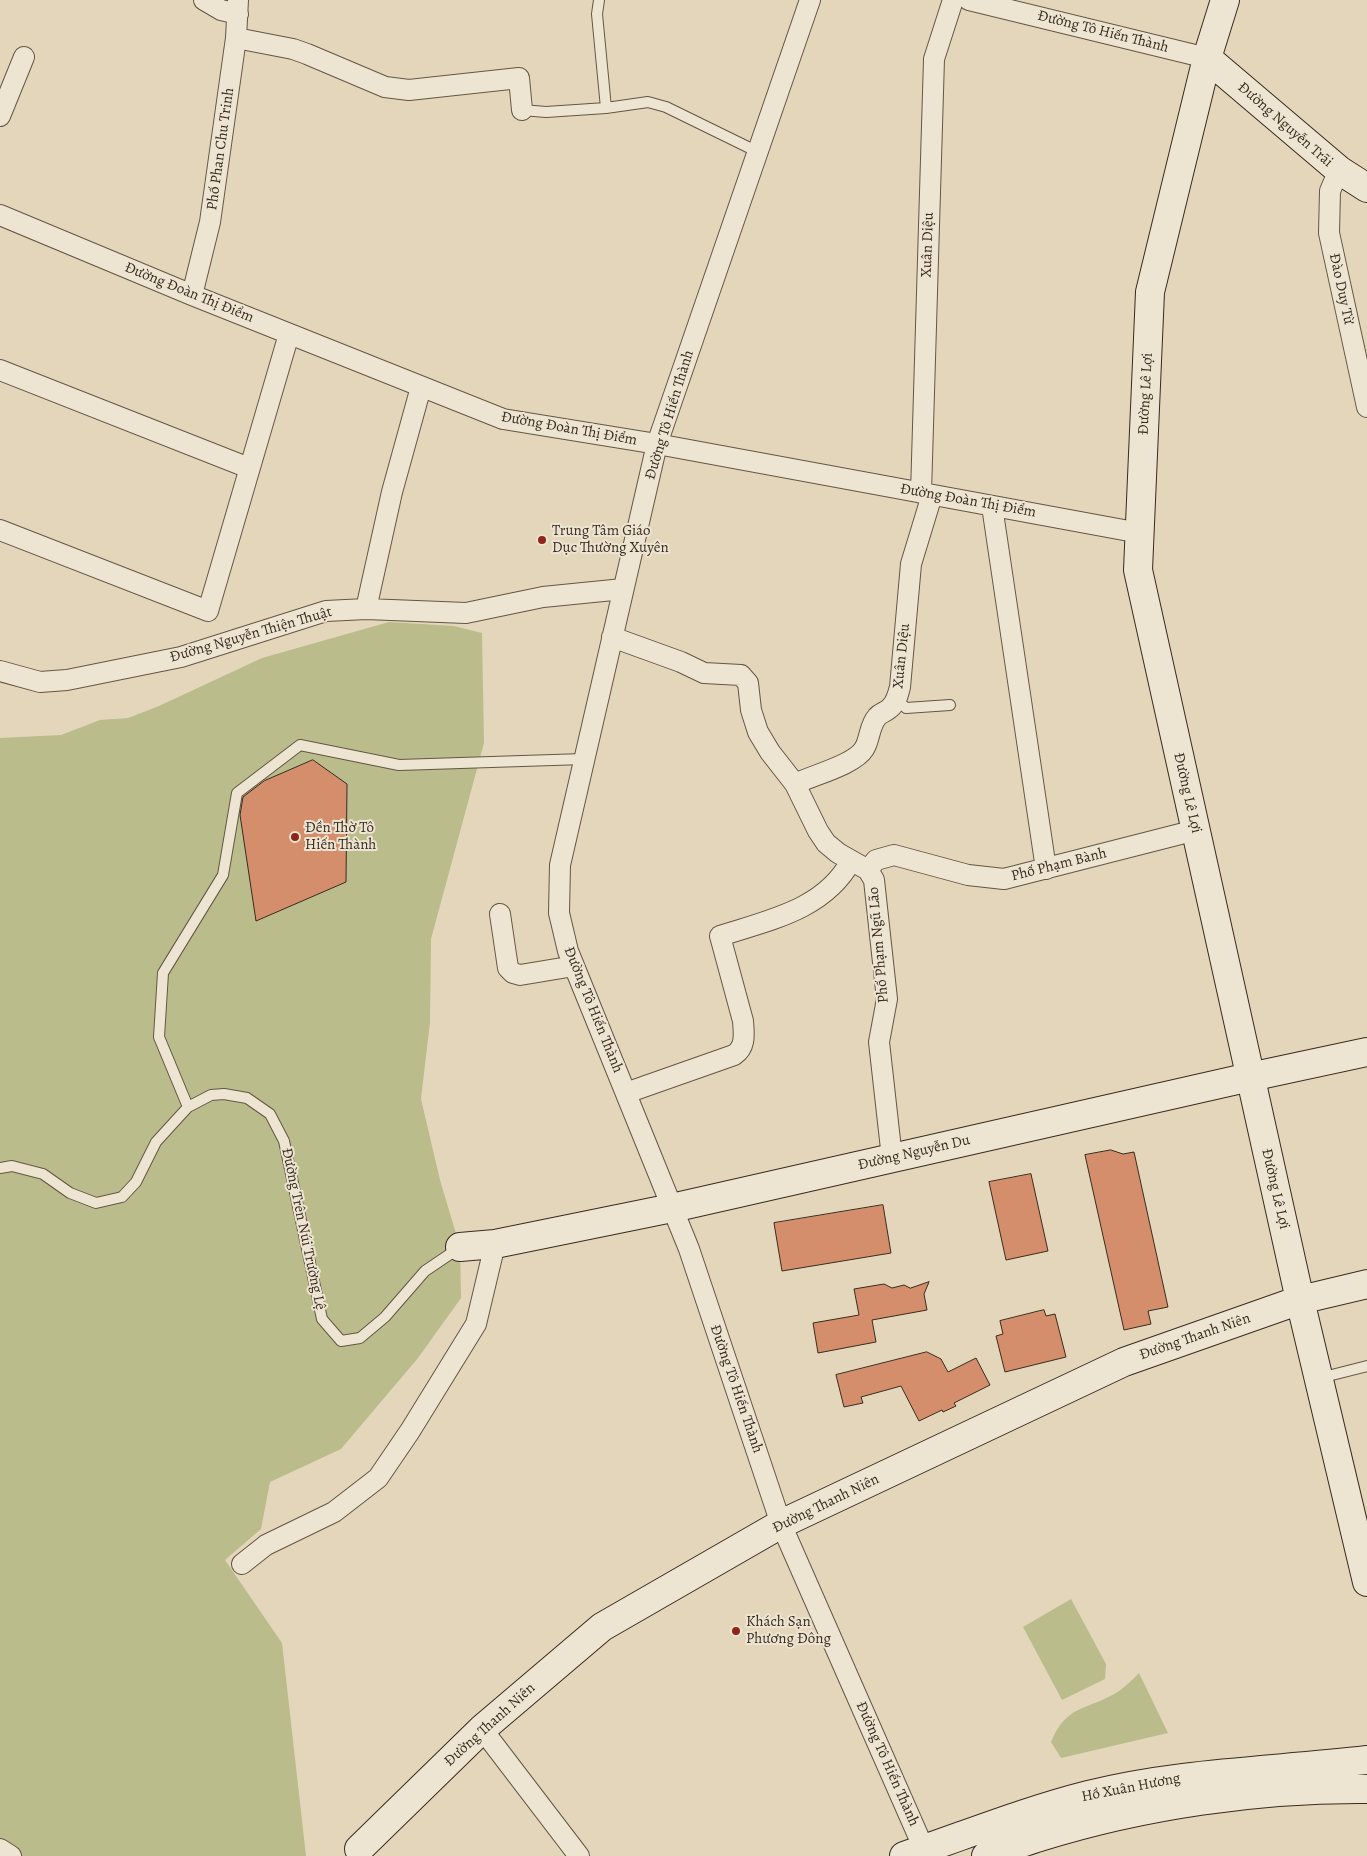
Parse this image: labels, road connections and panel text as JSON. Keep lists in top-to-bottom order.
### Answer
{
  "streets": {
    "main road": [
      "Đường Nguyễn Trãi",
      "Đường Lê Lợi",
      "Đường Nguyễn Du",
      "Đường Thanh Niên",
      "Hồ Xuân Hương"
    ],
    "street": [
      "Đường Tô Hiến Thành",
      "Phố Phan Chu Trinh",
      "Xuân Diệu",
      "Đào Duy Từ",
      "Đường Đoàn Thị Điểm",
      "Đường Nguyễn Thiện Thuật",
      "Phố Phạm Bành",
      "Phố Phạm Ngũ Lão"
    ],
    "lane": ["Đường Trên Núi Trường Lệ"]
  },
  "crossings": [
    ["Đường Tô Hiến Thành", "Đường Nguyễn Trãi"],
    ["Đường Tô Hiến Thành", "Đường Đoàn Thị Điểm"],
    ["Đường Tô Hiến Thành", "Đường Lê Lợi"],
    ["Đường Tô Hiến Thành", "Đường Nguyễn Thiện Thuật"],
    ["Đường Tô Hiến Thành", "Đường Nguyễn Du"],
    ["Đường Tô Hiến Thành", "Đường Thanh Niên"],
    ["Đường Tô Hiến Thành", "Hồ Xuân Hương"],
    ["Đường Nguyễn Trãi", "Đào Duy Từ"],
    ["Đường Nguyễn Trãi", "Đường Lê Lợi"],
    ["Phố Phan Chu Trinh", "Đường Đoàn Thị Điểm"],
    ["Xuân Diệu", "Đường Đoàn Thị Điểm"],
    ["Đường Đoàn Thị Điểm", "Đường Lê Lợi"],
    ["Đường Lê Lợi", "Phố Phạm Bành"],
    ["Đường Lê Lợi", "Đường Nguyễn Du"],
    ["Đường Lê Lợi", "Đường Thanh Niên"],
    ["Phố Phạm Bành", "Phố Phạm Ngũ Lão"],
    ["Phố Phạm Ngũ Lão", "Đường Nguyễn Du"],
    ["Đường Nguyễn Du", "Đường Trên Núi Trường Lệ"]
  ],
  "places": ["Trung Tâm Giáo Dục Thường Xuyên", "Đền Thờ Tô Hiến Thành", "Khách Sạn Phương Đông"]
}
